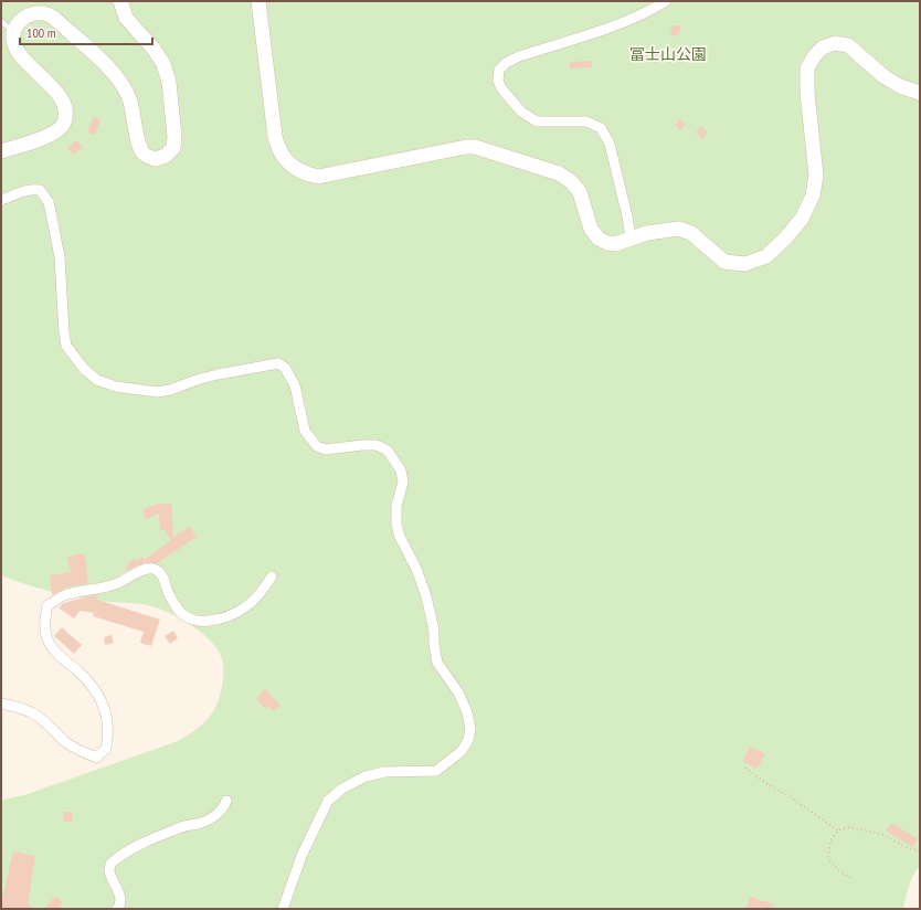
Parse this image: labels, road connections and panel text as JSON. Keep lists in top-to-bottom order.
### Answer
{
  "parks": ["冨士山公園"],
  "scale_bar": "100 m"
}
